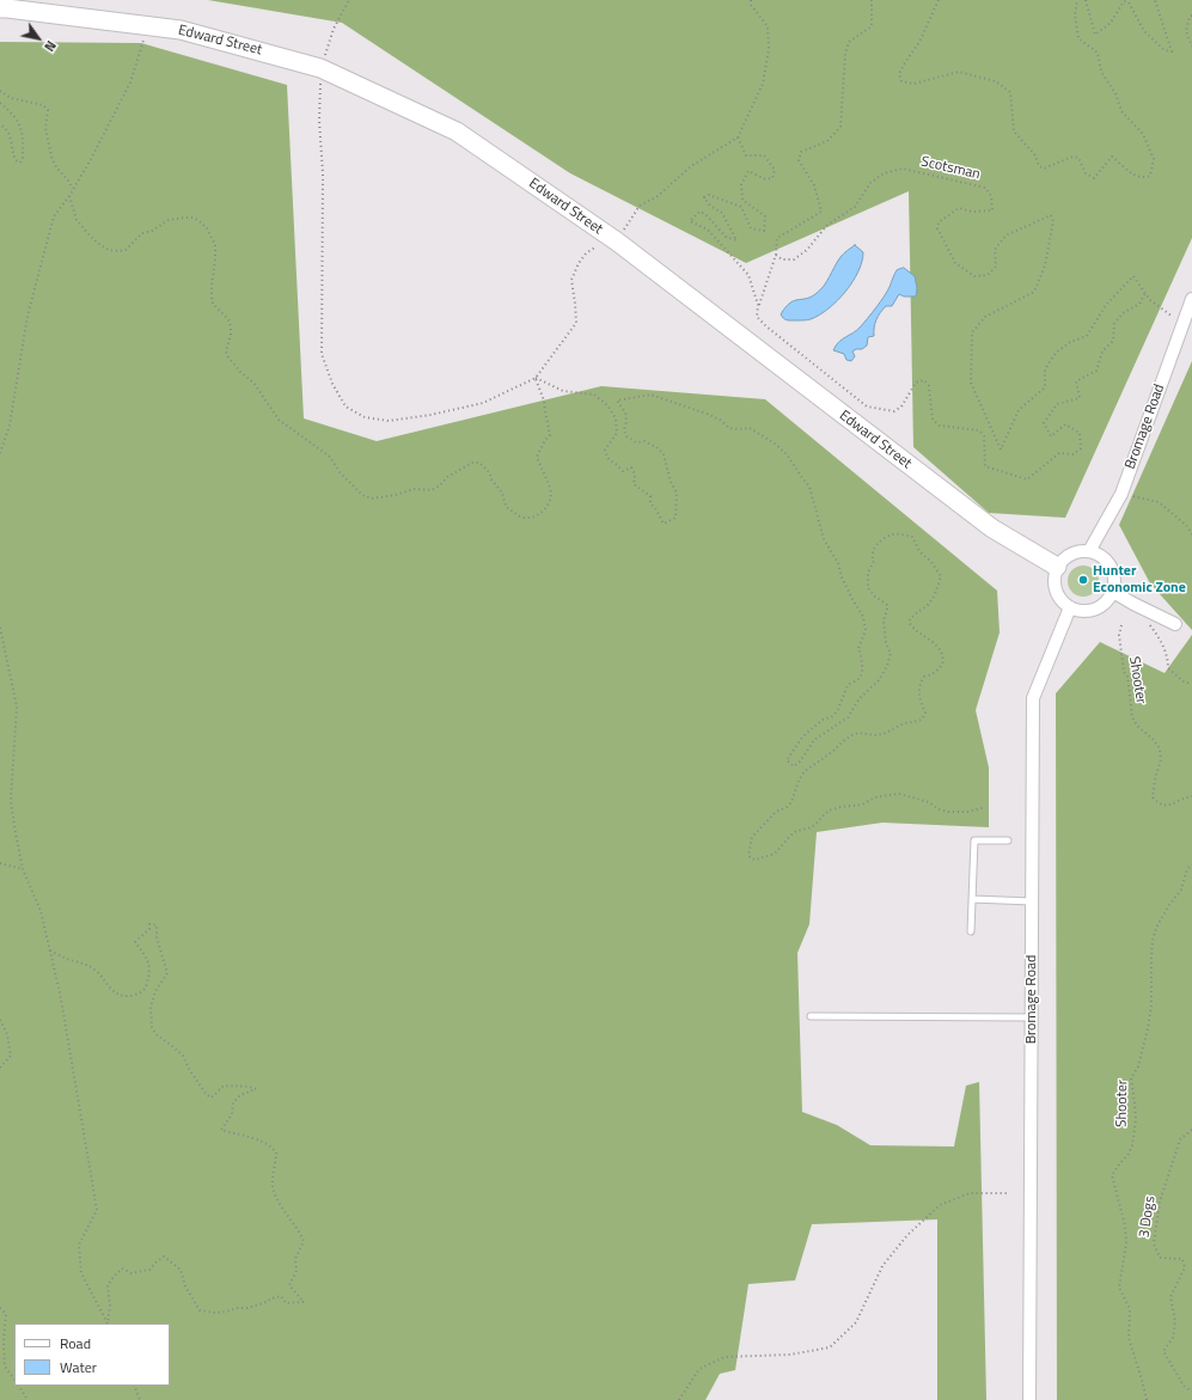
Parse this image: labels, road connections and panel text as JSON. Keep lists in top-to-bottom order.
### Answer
{
  "streets": {
    "street": ["Edward Street", "Bromage Road"],
    "path": ["Scotsman", "Shooter", "3 Dogs"]
  },
  "crossings": [
    ["Edward Street", "Bromage Road"],
    ["Scotsman", "Bromage Road"]
  ],
  "places": ["Hunter Economic Zone"],
  "legend": ["Road", "Water"],
  "north": "bottom right"
}
